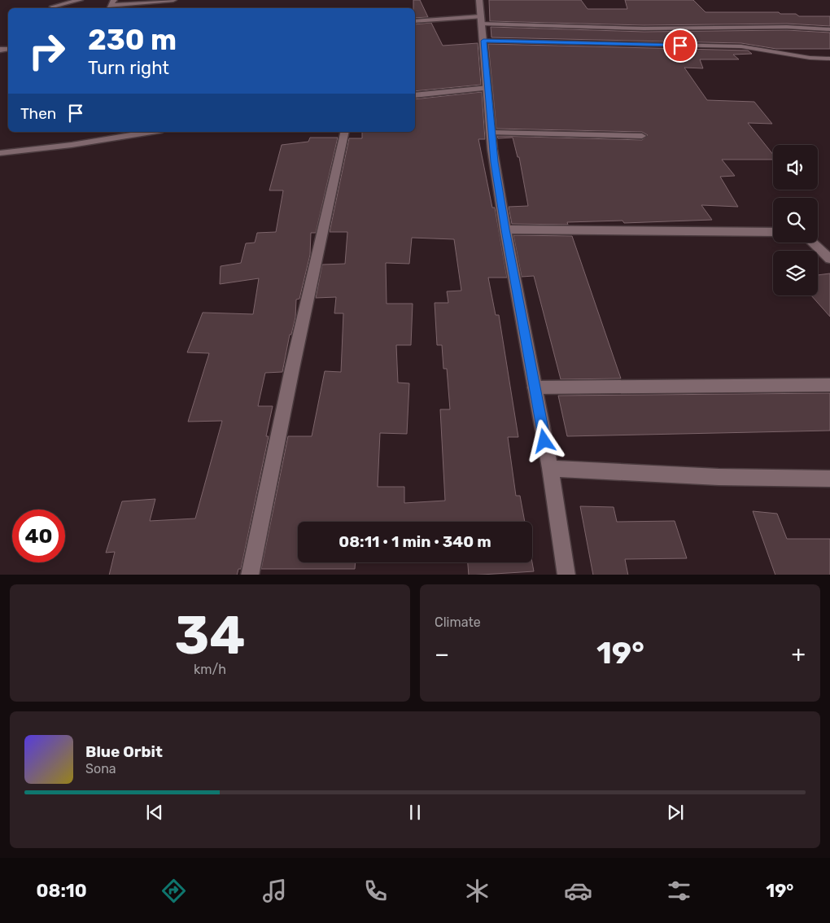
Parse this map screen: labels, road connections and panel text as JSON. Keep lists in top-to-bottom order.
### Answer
{
  "page": {
    "turn": ["230 m", "Turn right"],
    "then": "Then",
    "limit": "40",
    "trip": "08:11 · 1 min · 340 m",
    "tile": [
      ["34", "km/h"],
      "Climate"
    ],
    "heat": ["−", "19°", "+"],
    "song": ["Blue Orbit", "Sona"],
    "tabs": ["08:10", "19°"]
  }
}
